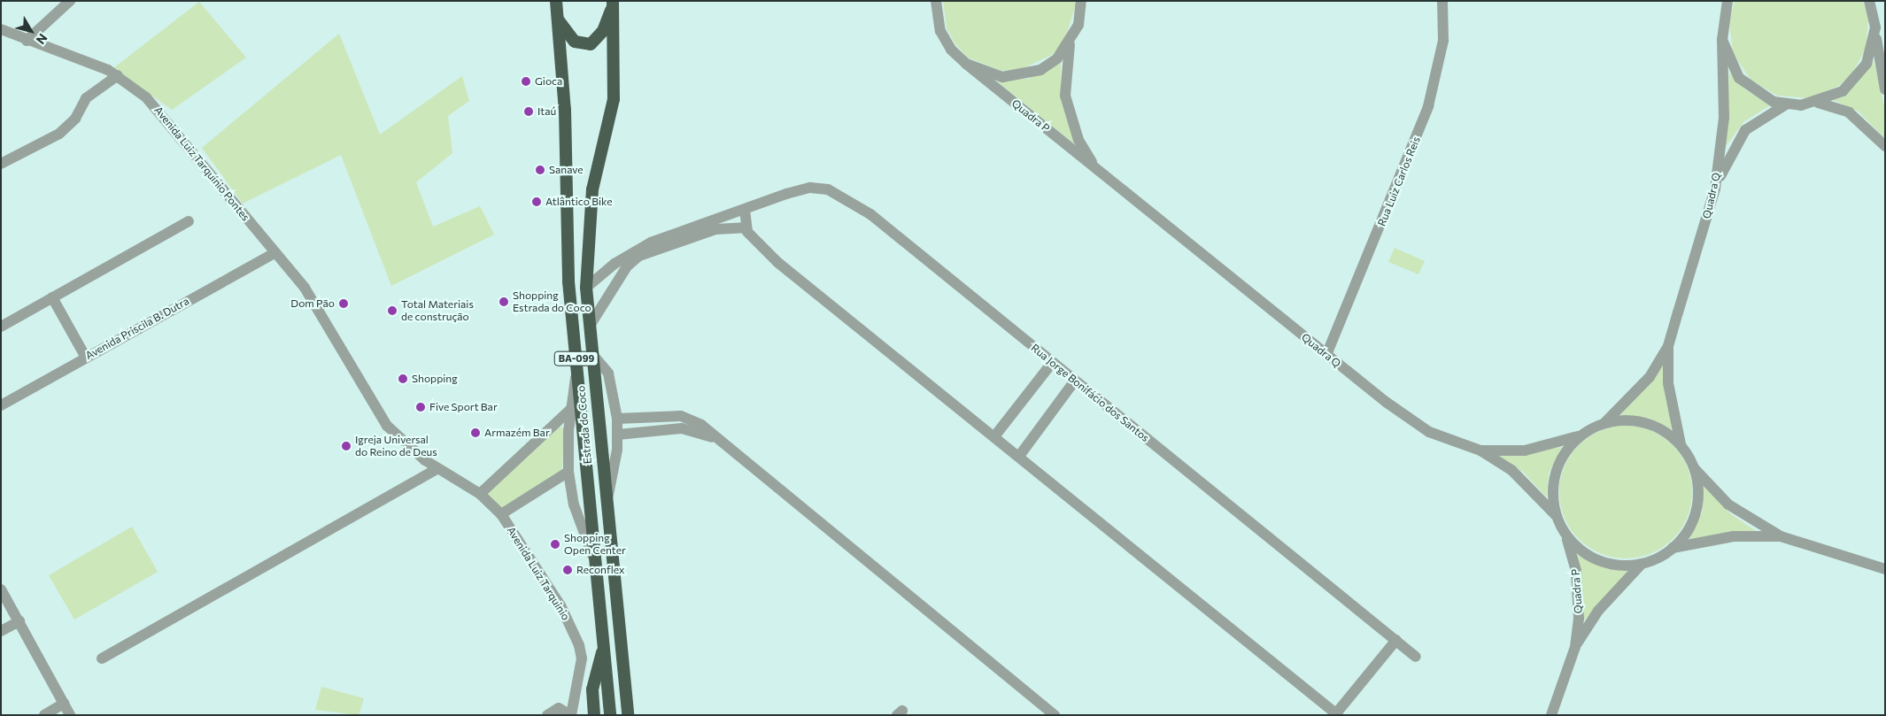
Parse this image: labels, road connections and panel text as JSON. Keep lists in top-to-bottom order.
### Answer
{
  "streets": {
    "highway": ["BA-099", "Estrada do Coco"],
    "street": [
      "Quadra P",
      "Avenida Luiz Tarquínio Pontes",
      "Rua Luiz Carlos Reis",
      "Quadra Q",
      "Avenida Priscila B. Dutra",
      "Rua Jorge Bonifácio dos Santos",
      "Avenida Luiz Tarquinio"
    ]
  },
  "crossings": [
    ["Quadra P", "Quadra Q"],
    ["Avenida Luiz Tarquínio Pontes", "Avenida Priscila B. Dutra"],
    ["Avenida Luiz Tarquínio Pontes", "Avenida Luiz Tarquinio"],
    ["Rua Luiz Carlos Reis", "Quadra Q"],
    ["Avenida Priscila B. Dutra", "Avenida Luiz Tarquinio"]
  ],
  "places": [
    "Gioca",
    "Itaú",
    "Sanave",
    "Atlântico Bike",
    "Shopping Estrada do Coco",
    "Dom Pão",
    "Total Materiais de construção",
    "Shopping",
    "Five Sport Bar",
    "Armazém Bar",
    "Igreja Universal do Reino de Deus",
    "Shopping Open Center",
    "Reconflex"
  ],
  "north": "bottom right"
}
